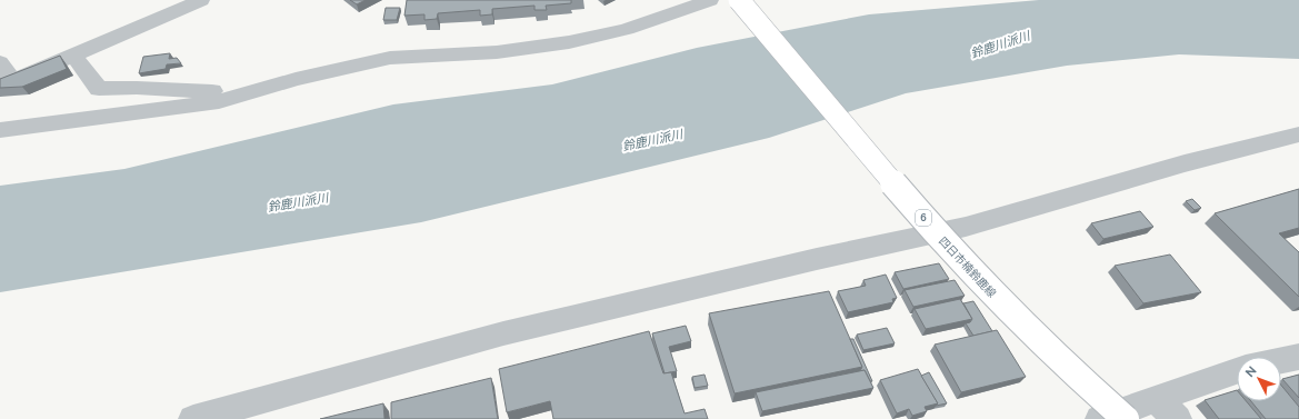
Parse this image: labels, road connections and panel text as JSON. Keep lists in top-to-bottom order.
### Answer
{
  "streets": {
    "main road": ["6", "四日市楠鈴鹿線"]
  },
  "water": ["鈴鹿川派川"],
  "north": "top left"
}
